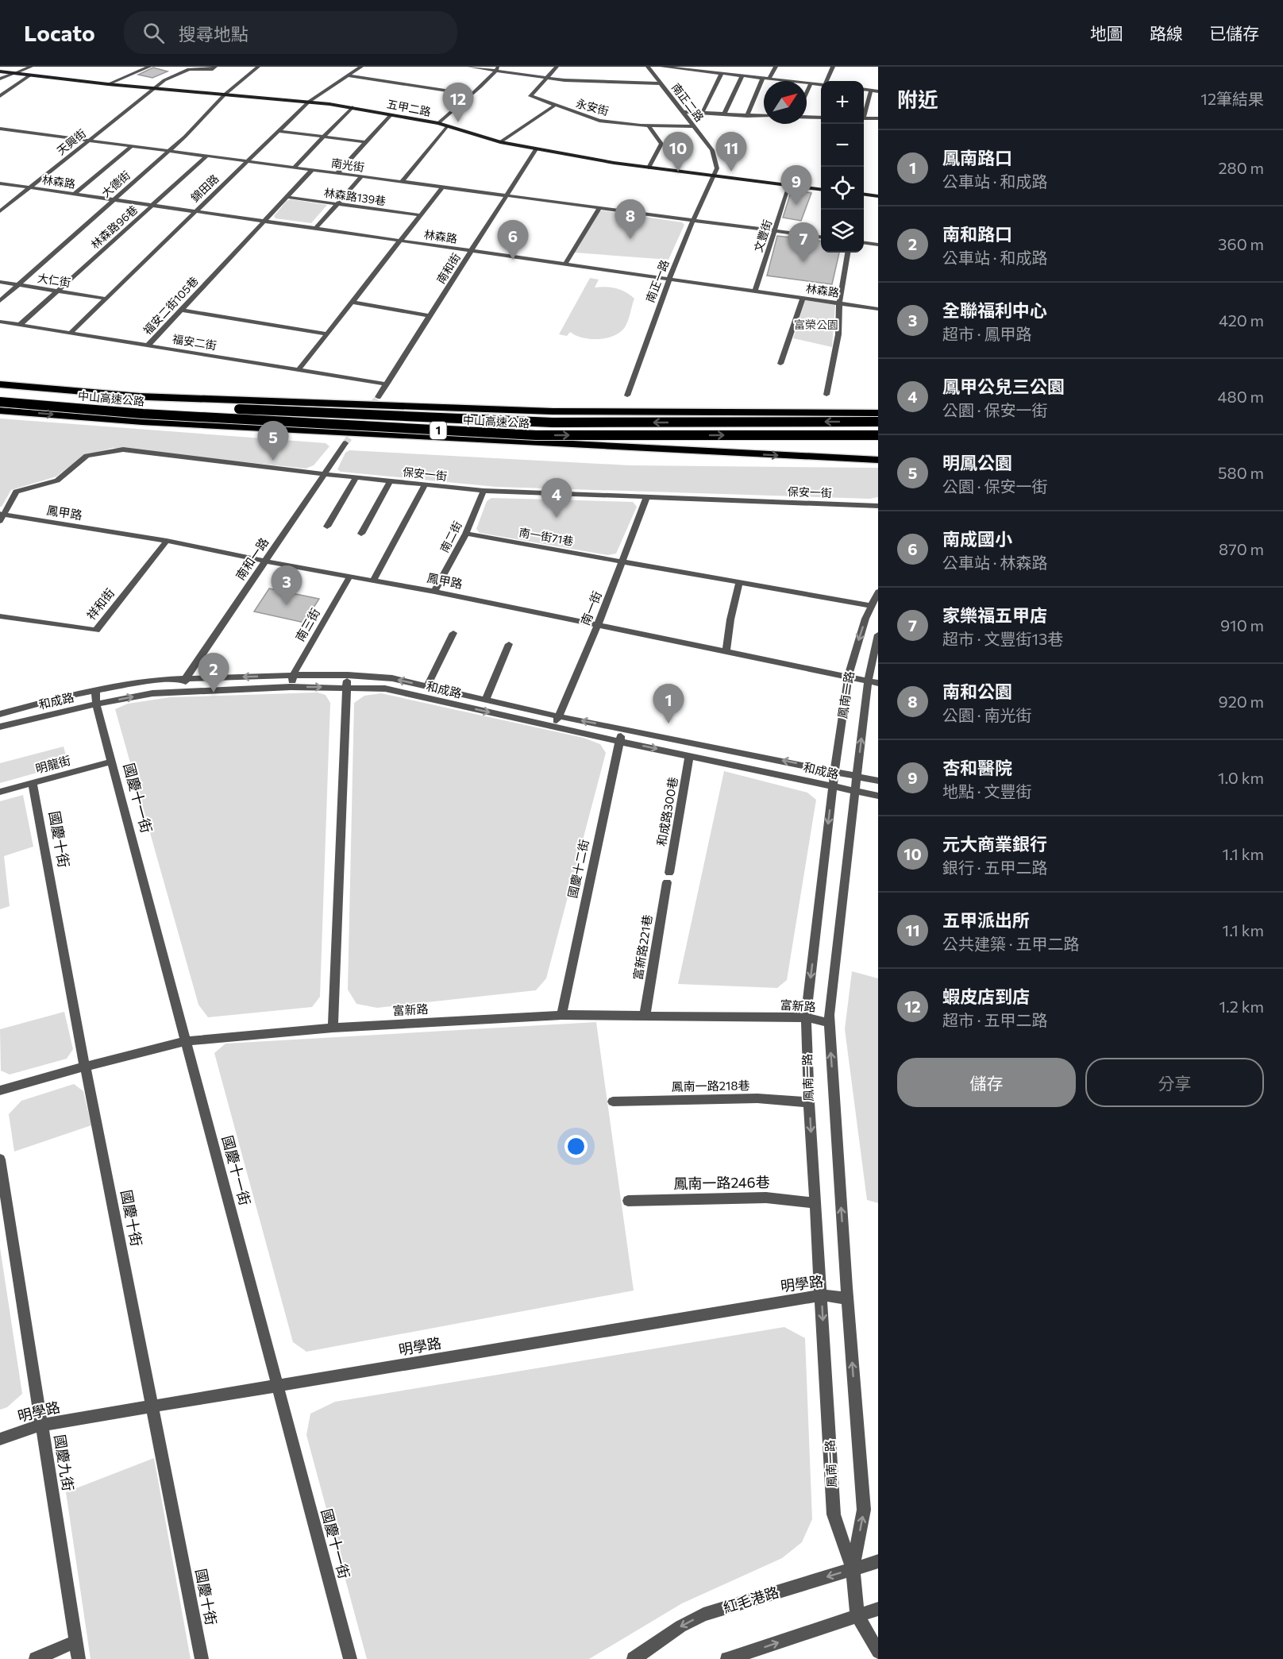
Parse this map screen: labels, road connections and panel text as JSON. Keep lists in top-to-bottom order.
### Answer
{
  "streets": {
    "highway": ["中山高速公路", "1"],
    "main road": ["五甲二路"],
    "street": [
      "南正二路",
      "永安街",
      "天興街",
      "南光街",
      "林森路",
      "大德街",
      "錦田路",
      "林森路139巷",
      "林森路96巷",
      "文豐街",
      "南和街",
      "大仁街",
      "南正一路",
      "福安二街105巷",
      "福安二街",
      "保安一街",
      "鳳甲路",
      "南二街",
      "南一街71巷",
      "南和一路",
      "祥和街",
      "南一街",
      "南三街",
      "和成路",
      "鳳南一路",
      "明龍街",
      "國慶十一街",
      "和成路300巷",
      "國慶十街",
      "國慶十二街",
      "富新路221巷",
      "富新路",
      "鳳南一路218巷",
      "鳳南一路246巷",
      "明學路",
      "國慶九街",
      "紅毛港路"
    ]
  },
  "crossings": [
    ["南正二路", "永安街"],
    ["南正二路", "五甲二路"],
    ["南正二路", "南正一路"],
    ["五甲二路", "天興街"],
    ["五甲二路", "大德街"],
    ["五甲二路", "錦田路"],
    ["五甲二路", "文豐街"],
    ["五甲二路", "南和街"],
    ["五甲二路", "南正一路"],
    ["天興街", "南光街"],
    ["天興街", "林森路"],
    ["南光街", "大德街"],
    ["南光街", "錦田路"],
    ["南光街", "林森路96巷"],
    ["南光街", "文豐街"],
    ["南光街", "南和街"],
    ["南光街", "南正一路"],
    ["南光街", "福安二街105巷"],
    ["林森路", "大德街"],
    ["林森路", "錦田路"],
    ["林森路", "林森路96巷"],
    ["林森路", "文豐街"],
    ["林森路", "南和街"],
    ["林森路", "南正一路"],
    ["林森路", "福安二街105巷"],
    ["大德街", "大仁街"],
    ["錦田路", "大仁街"],
    ["錦田路", "福安二街"],
    ["林森路139巷", "福安二街105巷"],
    ["林森路96巷", "大仁街"],
    ["林森路96巷", "福安二街"],
    ["南和街", "福安二街"],
    ["福安二街105巷", "福安二街"],
    ["保安一街", "鳳甲路"],
    ["保安一街", "南二街"],
    ["保安一街", "南和一路"],
    ["保安一街", "南一街"],
    ["鳳甲路", "南二街"],
    ["鳳甲路", "南和一路"],
    ["鳳甲路", "祥和街"],
    ["鳳甲路", "南一街"],
    ["鳳甲路", "南三街"],
    ["鳳甲路", "鳳南一路"],
    ["南二街", "南一街71巷"],
    ["南一街71巷", "南一街"],
    ["南一街71巷", "鳳南一路"],
    ["南和一路", "和成路"],
    ["南一街", "和成路"],
    ["南三街", "和成路"],
    ["和成路", "鳳南一路"],
    ["和成路", "國慶十一街"],
    ["和成路", "和成路300巷"],
    ["和成路", "國慶十二街"],
    ["鳳南一路", "富新路"],
    ["鳳南一路", "鳳南一路218巷"],
    ["鳳南一路", "鳳南一路246巷"],
    ["鳳南一路", "明學路"],
    ["鳳南一路", "紅毛港路"],
    ["明龍街", "國慶十一街"],
    ["明龍街", "國慶十街"],
    ["國慶十一街", "富新路"],
    ["國慶十一街", "明學路"],
    ["和成路300巷", "富新路221巷"],
    ["國慶十街", "富新路"],
    ["國慶十街", "明學路"],
    ["國慶十二街", "富新路"],
    ["富新路221巷", "富新路"],
    ["明學路", "國慶九街"]
  ],
  "parks": ["富榮公園"],
  "north": "top right",
  "page": {
    "header": "Locato",
    "search": "搜尋地點",
    "nav": ["地圖", "路線", "已儲存"],
    "heading": ["附近", "12筆結果"],
    "map_buttons": ["+", "−"],
    "pins": [
      "12",
      "10",
      "11",
      "9",
      "8",
      "6",
      "7",
      "5",
      "4",
      "3",
      "2",
      "1"
    ],
    "list": [
      {
        "mark": "1",
        "name": "鳳南路口",
        "note": "公車站 · 和成路",
        "value": "280 m"
      },
      {
        "mark": "2",
        "name": "南和路口",
        "note": "公車站 · 和成路",
        "value": "360 m"
      },
      {
        "mark": "3",
        "name": "全聯福利中心",
        "note": "超市 · 鳳甲路",
        "value": "420 m"
      },
      {
        "mark": "4",
        "name": "鳳甲公兒三公園",
        "note": "公園 · 保安一街",
        "value": "480 m"
      },
      {
        "mark": "5",
        "name": "明鳳公園",
        "note": "公園 · 保安一街",
        "value": "580 m"
      },
      {
        "mark": "6",
        "name": "南成國小",
        "note": "公車站 · 林森路",
        "value": "870 m"
      },
      {
        "mark": "7",
        "name": "家樂福五甲店",
        "note": "超市 · 文豐街13巷",
        "value": "910 m"
      },
      {
        "mark": "8",
        "name": "南和公園",
        "note": "公園 · 南光街",
        "value": "920 m"
      },
      {
        "mark": "9",
        "name": "杏和醫院",
        "note": "地點 · 文豐街",
        "value": "1.0 km"
      },
      {
        "mark": "10",
        "name": "元大商業銀行",
        "note": "銀行 · 五甲二路",
        "value": "1.1 km"
      },
      {
        "mark": "11",
        "name": "五甲派出所",
        "note": "公共建築 · 五甲二路",
        "value": "1.1 km"
      },
      {
        "mark": "12",
        "name": "蝦皮店到店",
        "note": "超市 · 五甲二路",
        "value": "1.2 km"
      }
    ],
    "buttons": ["儲存", "分享"]
  }
}
